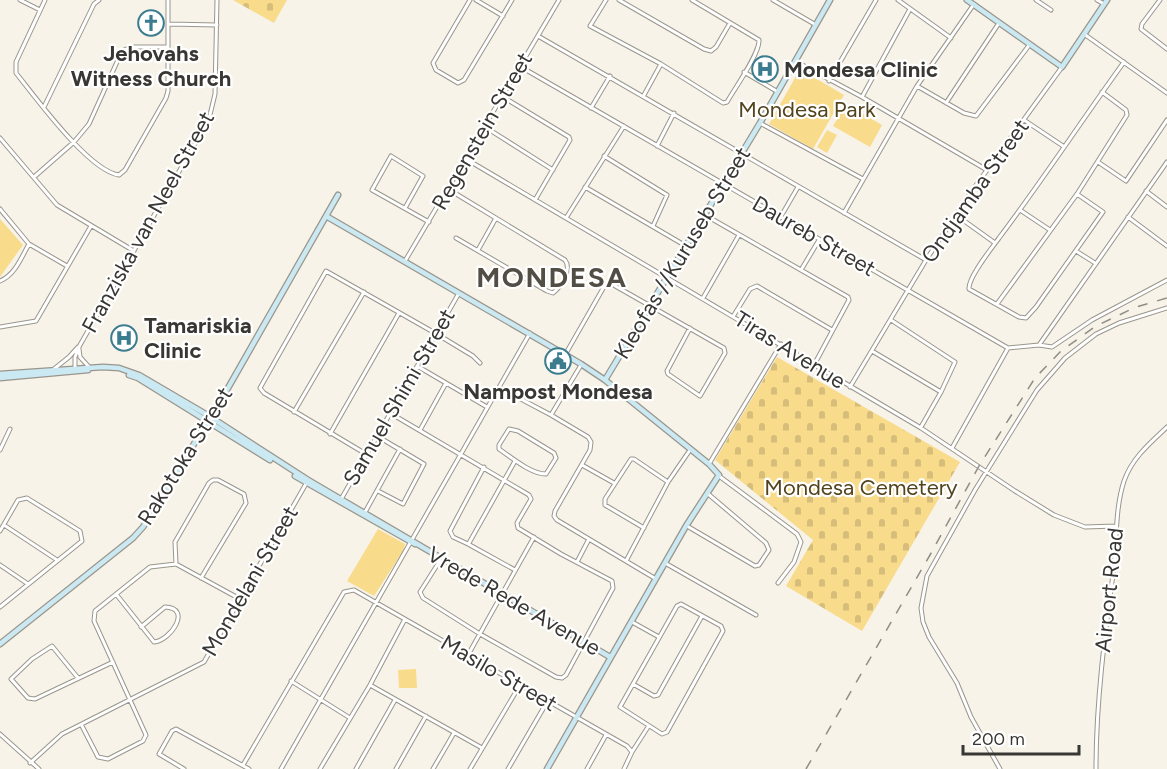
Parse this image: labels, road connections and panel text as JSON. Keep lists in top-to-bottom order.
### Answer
{
  "streets": {
    "street": [
      "Regenstein Street",
      "Ondjamba Street",
      "Franziska van Neel Street",
      "Daureb Street",
      "Kleofas //Kuruseb Street",
      "Tiras Avenue",
      "Samuel Shimi Street",
      "Rakotoka Street",
      "Mondelani Street",
      "Airport Road",
      "Vrede Rede Avenue",
      "Masilo Street"
    ]
  },
  "crossings": [
    ["Regenstein Street", "Daureb Street"],
    ["Regenstein Street", "Tiras Avenue"],
    ["Ondjamba Street", "Daureb Street"],
    ["Ondjamba Street", "Tiras Avenue"],
    ["Franziska van Neel Street", "Vrede Rede Avenue"],
    ["Daureb Street", "Kleofas //Kuruseb Street"],
    ["Kleofas //Kuruseb Street", "Tiras Avenue"],
    ["Tiras Avenue", "Airport Road"],
    ["Samuel Shimi Street", "Vrede Rede Avenue"],
    ["Rakotoka Street", "Vrede Rede Avenue"],
    ["Mondelani Street", "Vrede Rede Avenue"]
  ],
  "districts": ["MONDESA"],
  "parks": ["Mondesa Park", "Mondesa Cemetery"],
  "places": {
    "church": ["Jehovahs Witness Church"],
    "hospital": ["Mondesa Clinic", "Tamariskia Clinic"],
    "public building": ["Nampost Mondesa"]
  },
  "scale_bar": "200 m"
}
